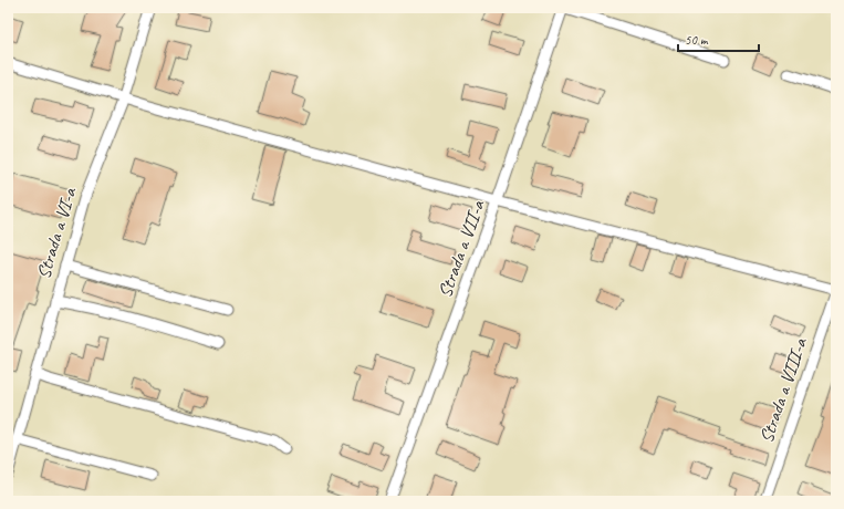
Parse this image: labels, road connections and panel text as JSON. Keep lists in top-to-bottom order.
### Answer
{
  "streets": {
    "street": ["Strada a VI-a", "Strada a VII-a", "Strada a VIII-a"]
  },
  "scale_bar": "50 m"
}
